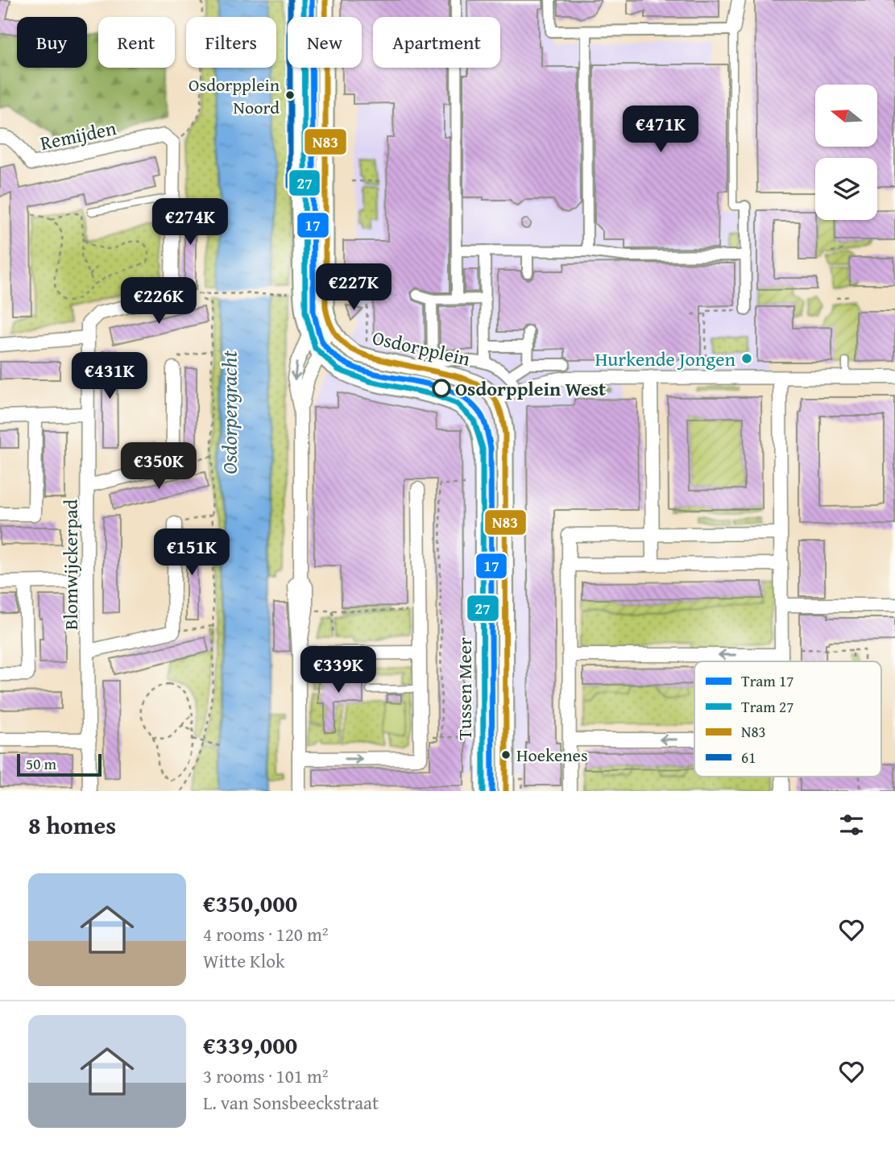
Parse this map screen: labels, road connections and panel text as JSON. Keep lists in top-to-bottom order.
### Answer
{
  "streets": {
    "street": [
      "Remijden",
      "Osdorpplein",
      "Blomwijckerpad",
      "Tussen Meer"
    ]
  },
  "crossings": [
    ["Osdorpplein", "Tussen Meer"]
  ],
  "water": ["Osdorpergracht"],
  "places": [
    "Osdorpplein Noord",
    "Hurkende Jongen",
    "Osdorpplein West",
    "Hoekenes"
  ],
  "lines": [
    "tram line 17",
    "tram line 27",
    "transit line N83",
    "transit line 61"
  ],
  "legend": [
    "Tram 17",
    "Tram 27",
    "N83",
    "61"
  ],
  "scale_bar": "50 m",
  "north": "left",
  "page": {
    "chip": [
      "Buy",
      "Rent",
      "Filters",
      "New",
      "Apartment"
    ],
    "price": [
      "€471K",
      "€274K",
      "€227K",
      "€226K",
      "€431K",
      "€350K",
      "€151K",
      "€339K"
    ],
    "scale": "50 m",
    "heading": "8 homes",
    "list": [
      {
        "name": "€350,000",
        "note": "4 rooms · 120 m² · Witte Klok"
      },
      {
        "name": "€339,000",
        "note": "3 rooms · 101 m² · L. van Sonsbeeckstraat"
      }
    ]
  }
}
